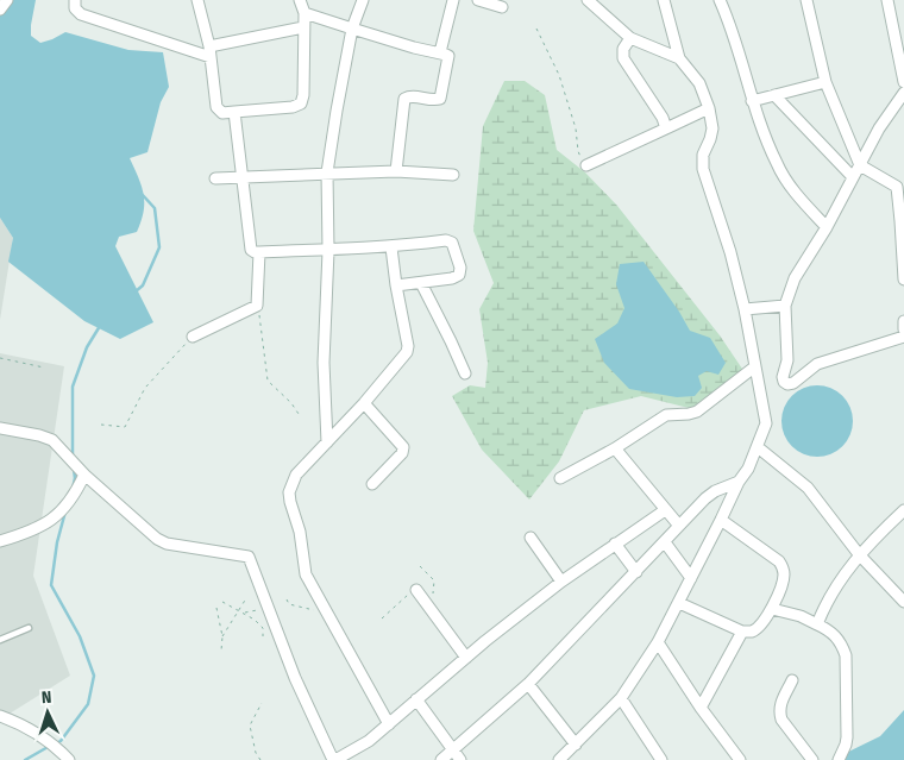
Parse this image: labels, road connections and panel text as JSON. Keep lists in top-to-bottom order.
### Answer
{
  "north": "top"
}
